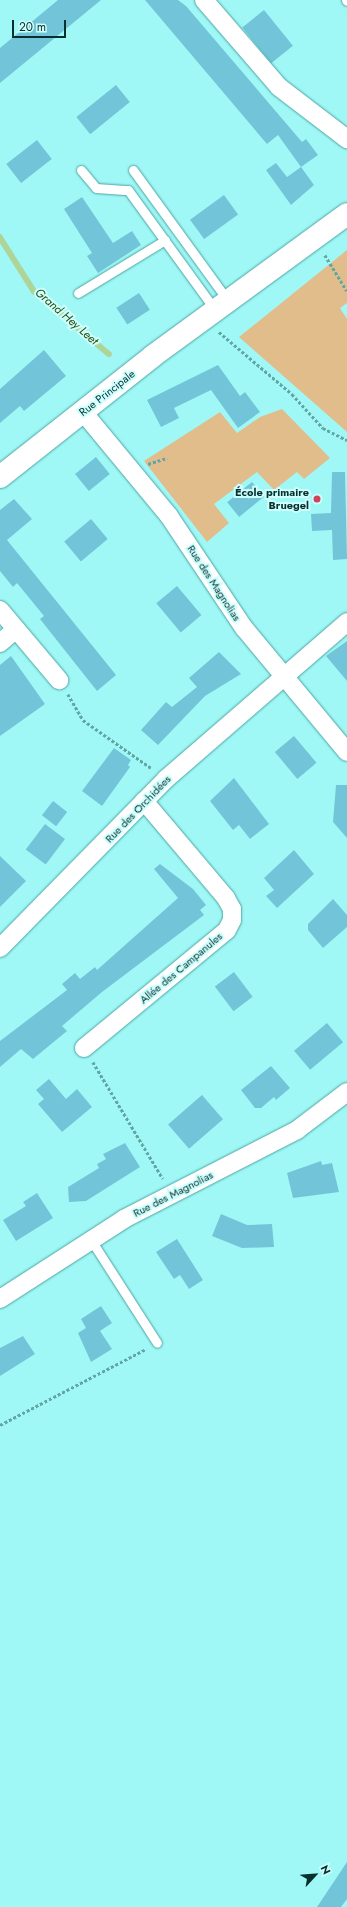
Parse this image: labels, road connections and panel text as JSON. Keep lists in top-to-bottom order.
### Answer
{
  "streets": {
    "street": [
      "Rue Principale",
      "Rue des Magnolias",
      "Rue des Orchidées",
      "Allée des Campanules"
    ]
  },
  "crossings": [
    ["Rue Principale", "Rue des Magnolias"],
    ["Rue des Magnolias", "Rue des Orchidées"],
    ["Rue des Orchidées", "Allée des Campanules"]
  ],
  "water": ["Grand Hey Leet"],
  "places": ["École primaire Bruegel"],
  "scale_bar": "20 m",
  "north": "top right"
}
